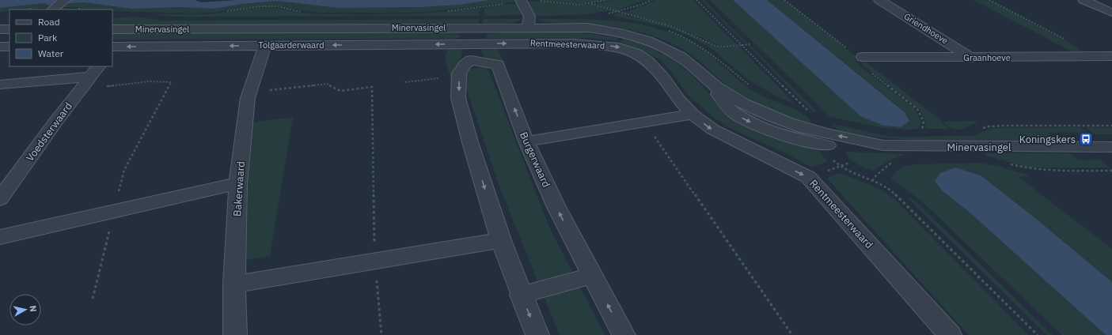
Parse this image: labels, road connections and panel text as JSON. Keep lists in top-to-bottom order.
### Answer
{
  "streets": {
    "street": [
      "Minervasingel",
      "Griendhoeve",
      "Rentmeesterwaard",
      "Tolgaarderwaard",
      "Graanhoeve",
      "Voedsterwaard",
      "Burgerwaard",
      "Bakerwaard"
    ]
  },
  "crossings": [
    ["Minervasingel", "Rentmeesterwaard"],
    ["Minervasingel", "Tolgaarderwaard"],
    ["Minervasingel", "Burgerwaard"],
    ["Griendhoeve", "Graanhoeve"],
    ["Rentmeesterwaard", "Tolgaarderwaard"],
    ["Rentmeesterwaard", "Burgerwaard"],
    ["Tolgaarderwaard", "Burgerwaard"],
    ["Tolgaarderwaard", "Bakerwaard"]
  ],
  "one_way": ["Rentmeesterwaard", "Tolgaarderwaard"],
  "places": {
    "bus stop": ["Koningskers"]
  },
  "legend": ["Road", "Park", "Water"],
  "north": "right"
}
